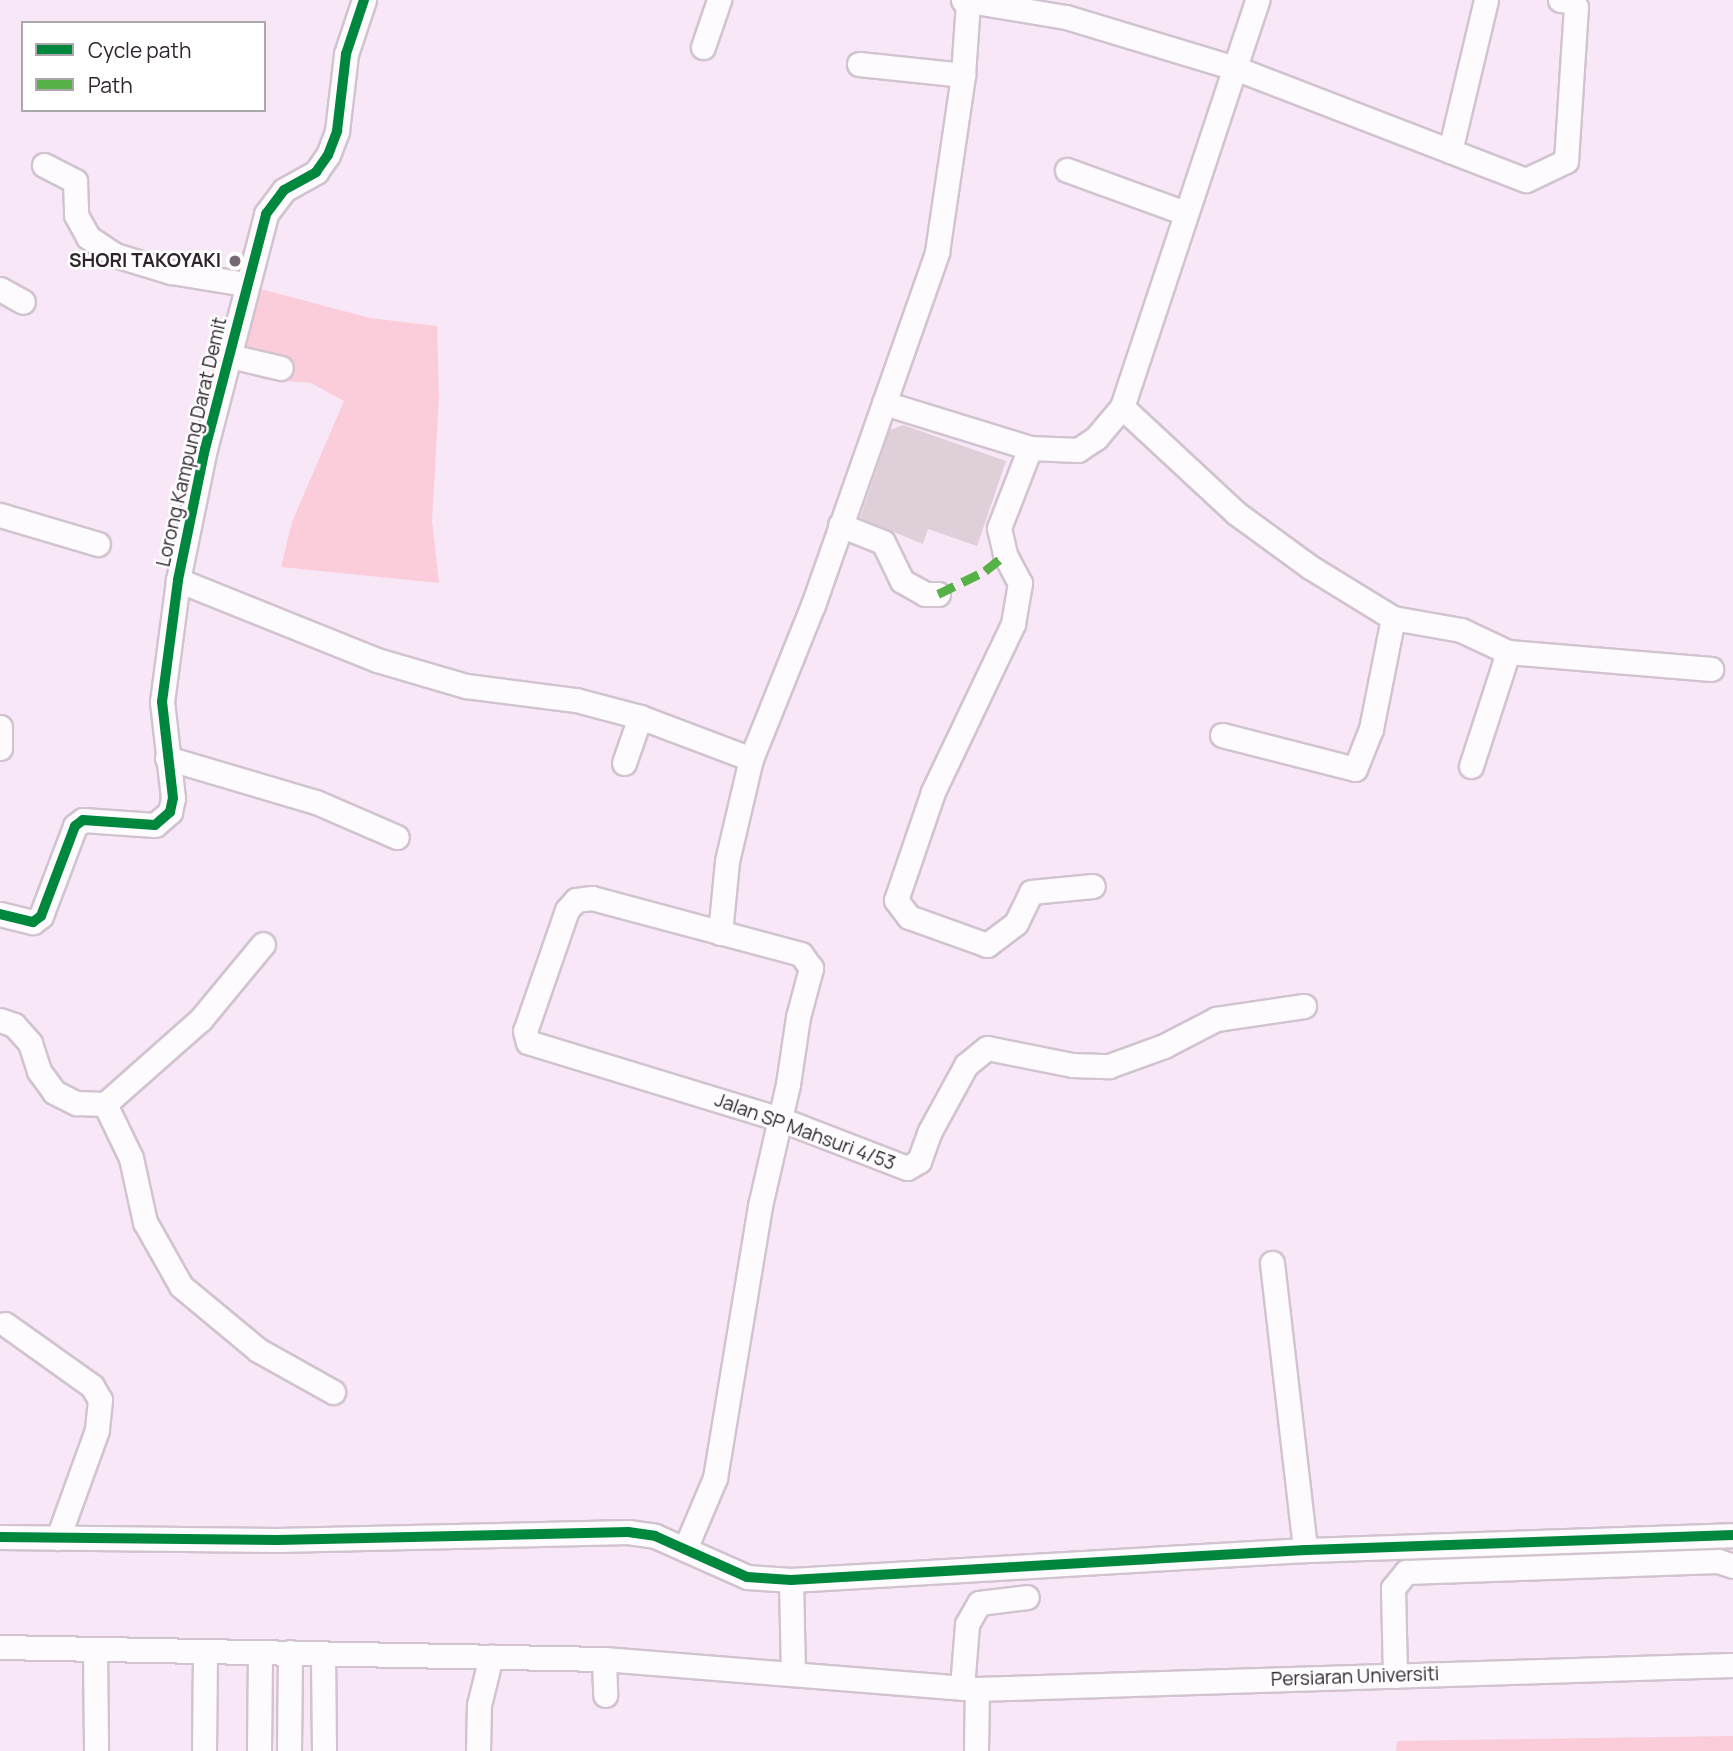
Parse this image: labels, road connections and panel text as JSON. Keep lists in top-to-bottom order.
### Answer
{
  "streets": {
    "street": ["Lorong Kampung Darat Demit", "Jalan SP Mahsuri 4/53", "Persiaran Universiti"]
  },
  "places": ["SHORI TAKOYAKI"],
  "legend": ["Cycle path", "Path"]
}
